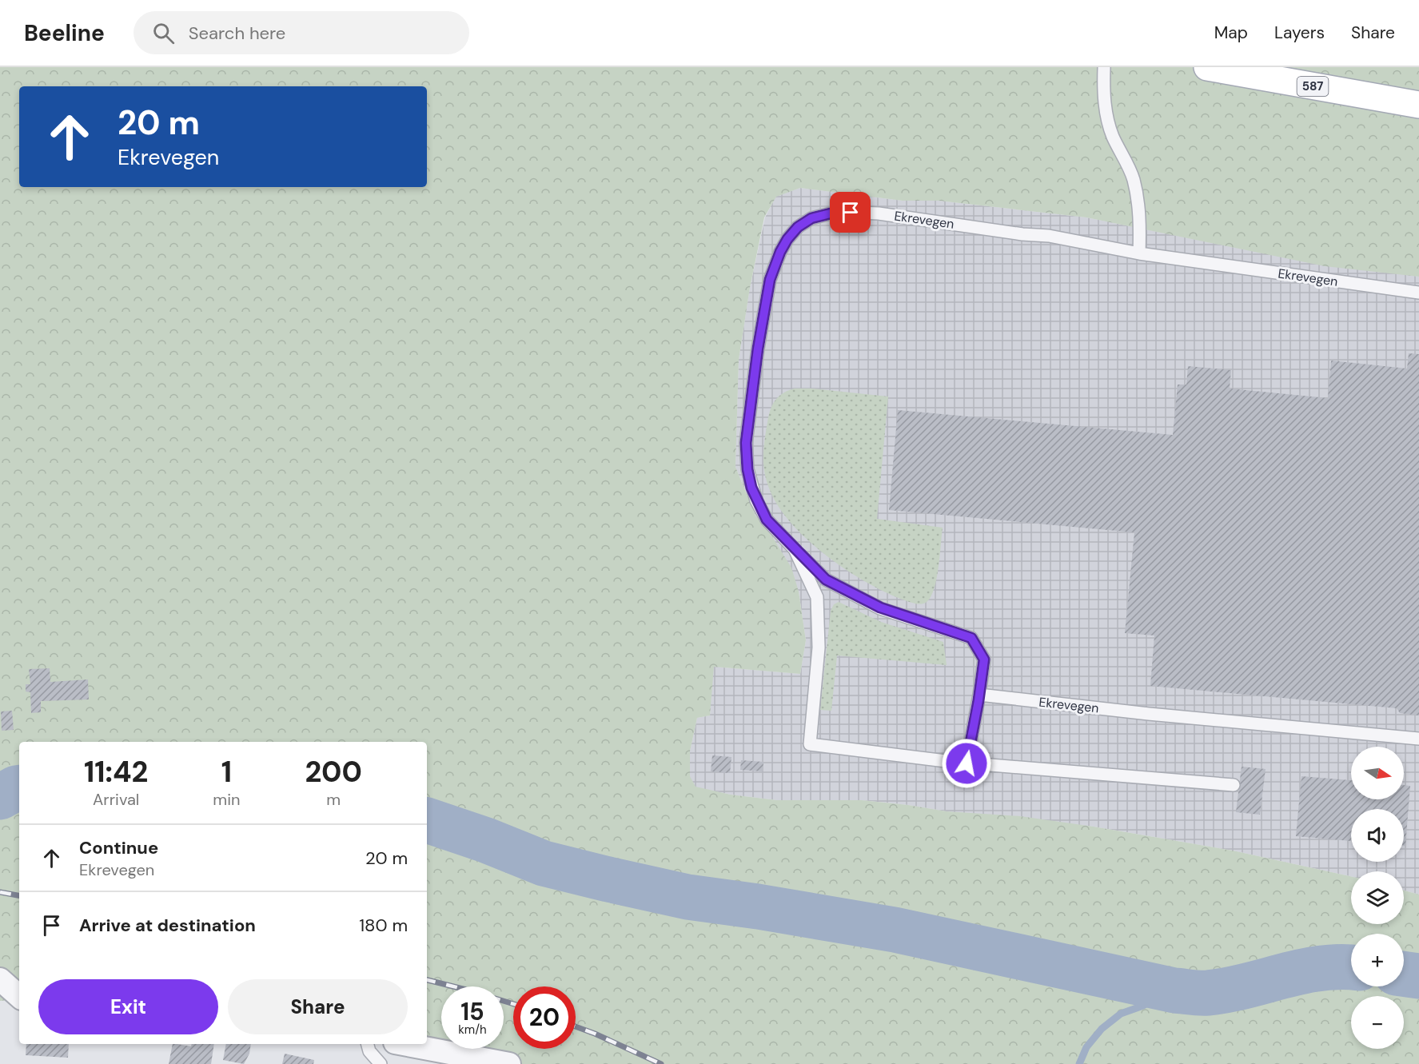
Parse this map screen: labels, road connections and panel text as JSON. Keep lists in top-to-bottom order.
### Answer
{
  "streets": {
    "main road": ["587"],
    "lane": ["Ekrevegen"]
  },
  "north": "right",
  "page": {
    "header": "Beeline",
    "search": "Search here",
    "nav": ["Map", "Layers", "Share"],
    "turn": ["20 m", "Ekrevegen"],
    "eta": [
      "11:42",
      "Arrival",
      "1",
      "min",
      "200",
      "m"
    ],
    "map_buttons": ["+", "−"],
    "list": [
      {
        "name": "Continue",
        "note": "Ekrevegen",
        "value": "20 m"
      },
      {
        "name": "Arrive at destination",
        "value": "180 m"
      }
    ],
    "buttons": ["Exit", "Share"],
    "speed": "15 km/h",
    "limit": "20"
  }
}
